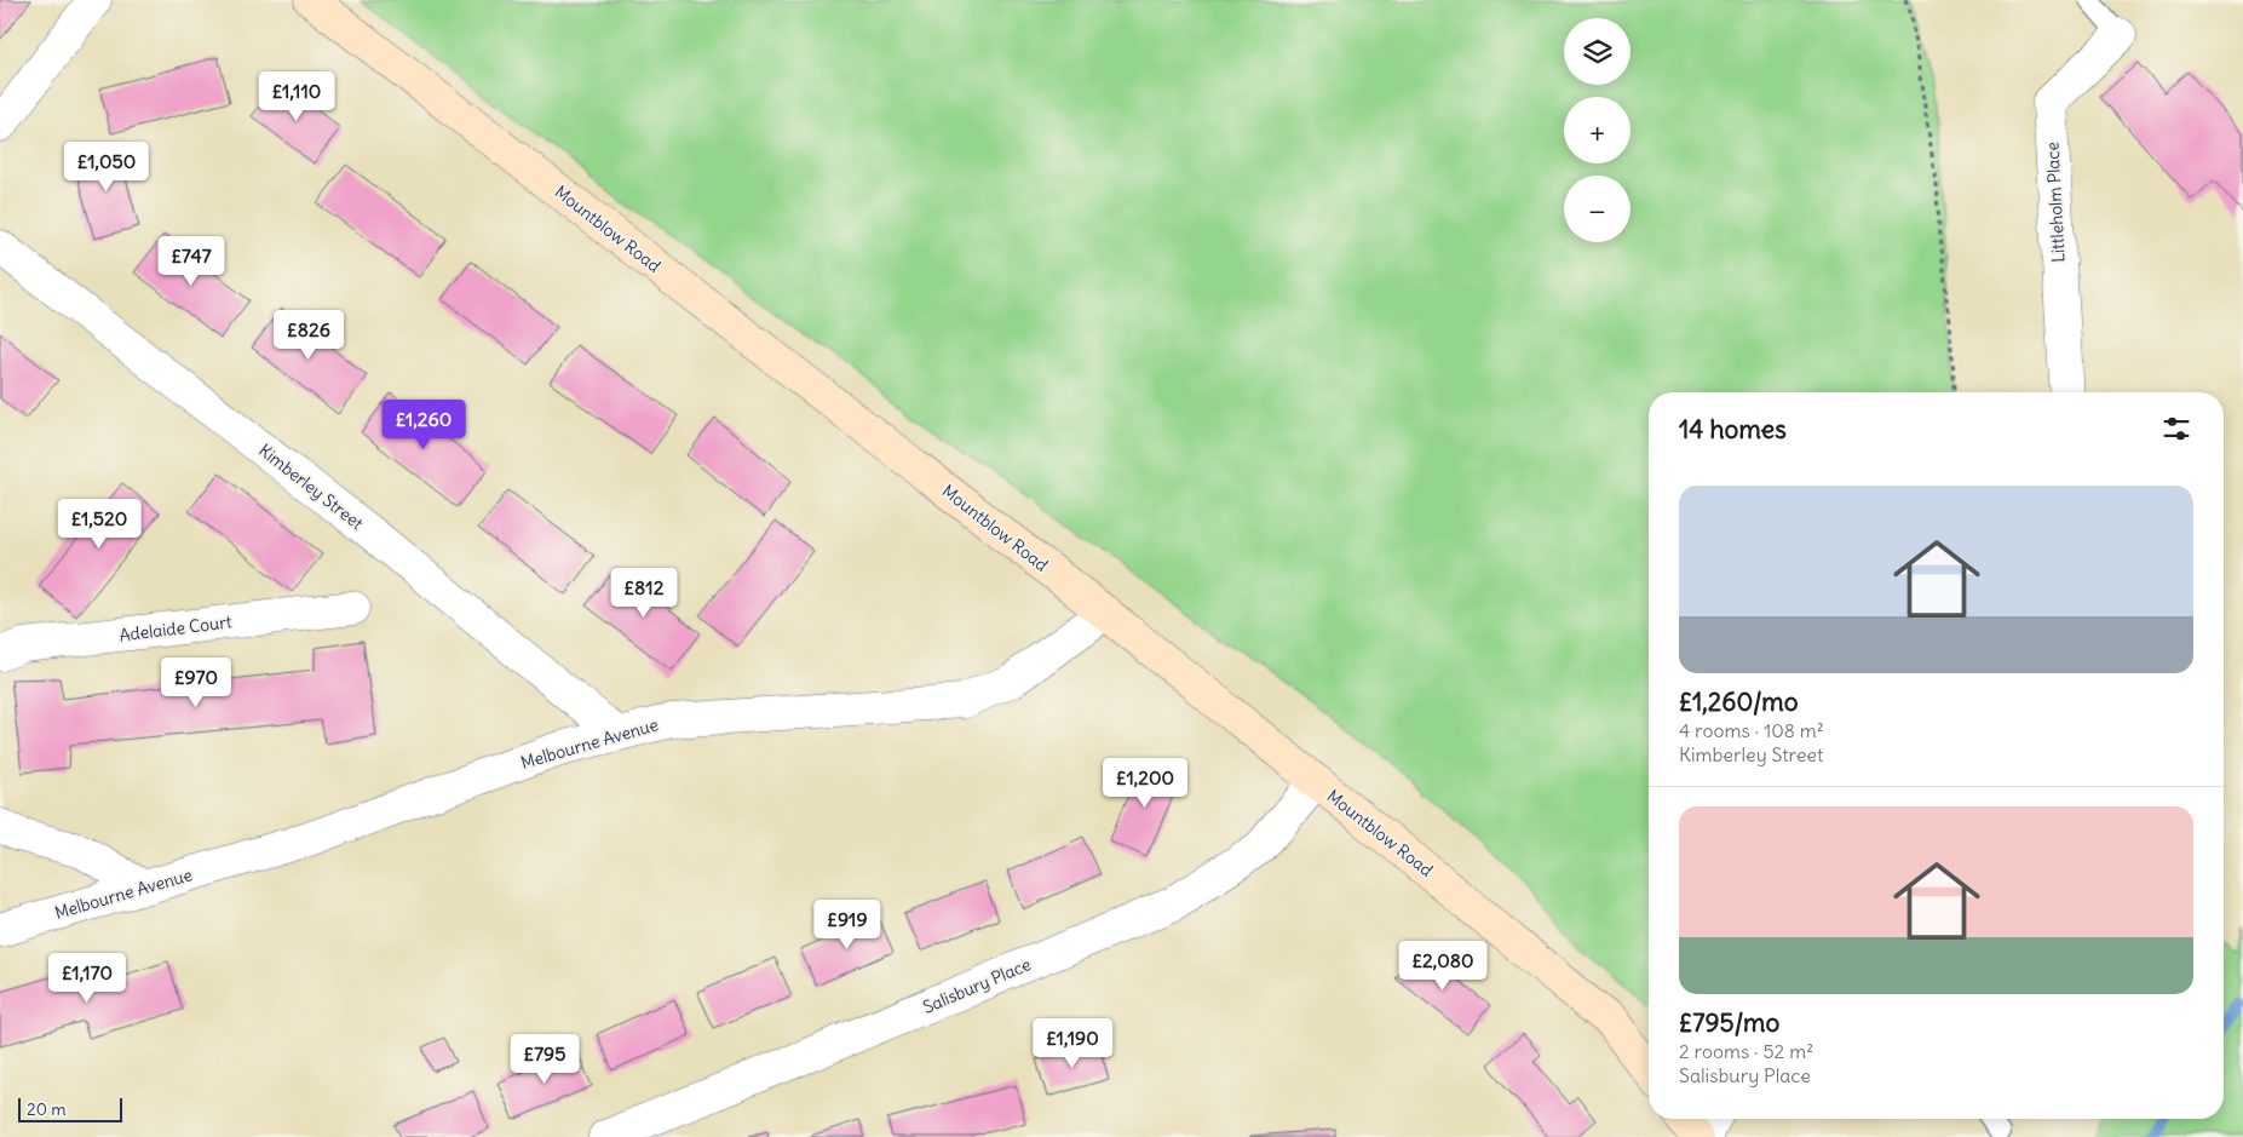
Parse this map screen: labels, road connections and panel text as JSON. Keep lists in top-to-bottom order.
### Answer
{
  "streets": {
    "street": [
      "Littleholm Place",
      "Mountblow Road",
      "Kimberley Street",
      "Adelaide Court",
      "Melbourne Avenue",
      "Salisbury Place"
    ]
  },
  "crossings": [
    ["Mountblow Road", "Melbourne Avenue"],
    ["Mountblow Road", "Salisbury Place"],
    ["Kimberley Street", "Melbourne Avenue"]
  ],
  "scale_bar": "20 m",
  "page": {
    "map_buttons": ["+", "−"],
    "price": [
      "£1,110",
      "£1,050",
      "£747",
      "£826",
      "£1,260",
      "£1,520",
      "£812",
      "£970",
      "£1,200",
      "£919",
      "£2,080",
      "£1,170",
      "£1,190",
      "£795"
    ],
    "heading": "14 homes",
    "list": [
      {
        "name": "£1,260/mo",
        "note": "4 rooms · 108 m² · Kimberley Street"
      },
      {
        "name": "£795/mo",
        "note": "2 rooms · 52 m² · Salisbury Place"
      }
    ],
    "scale": "20 m"
  }
}
